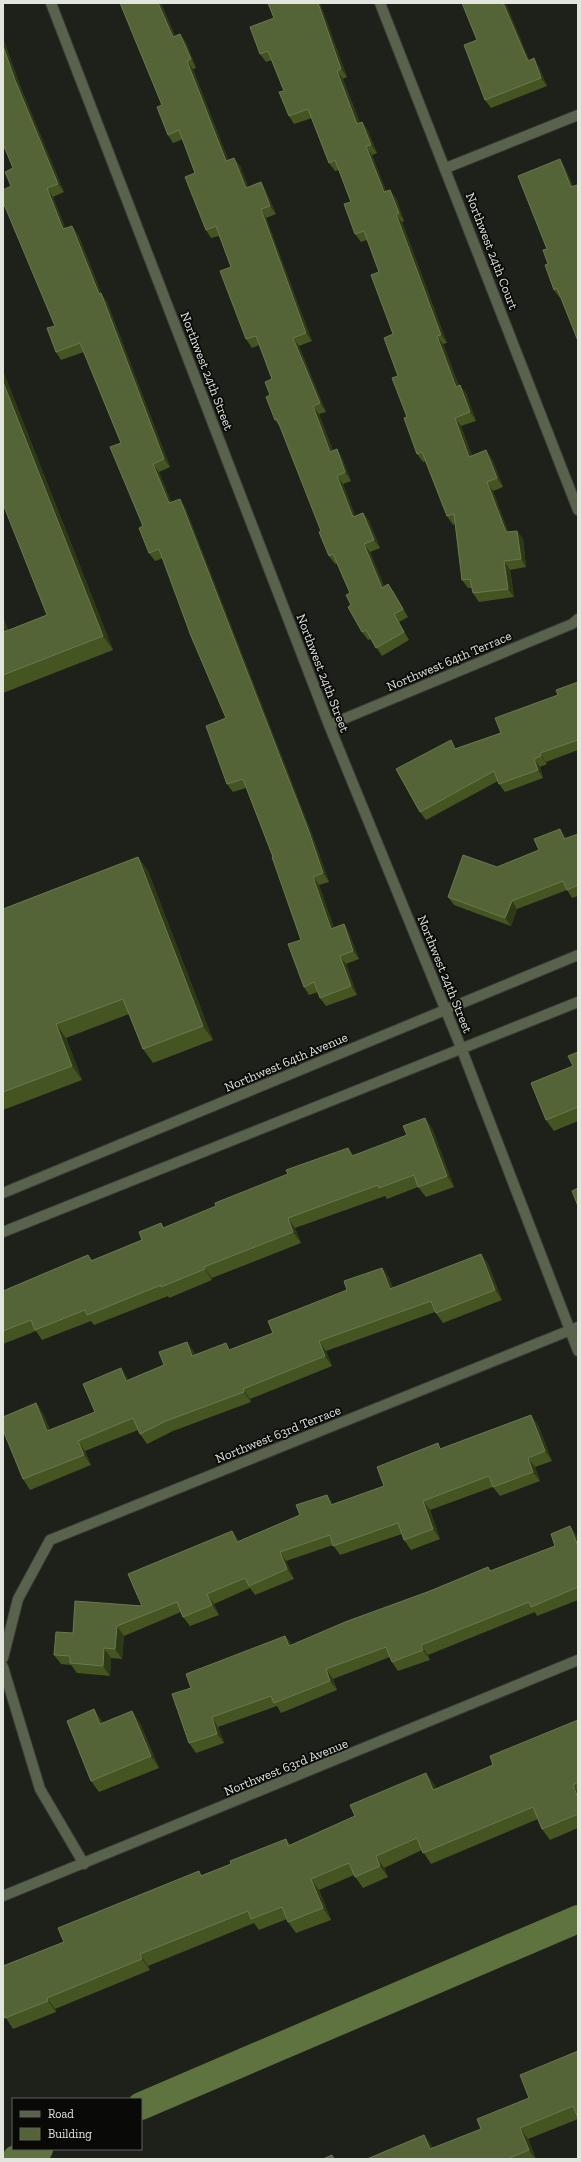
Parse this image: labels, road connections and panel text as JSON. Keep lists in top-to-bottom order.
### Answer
{
  "streets": {
    "street": [
      "Northwest 24th Court",
      "Northwest 24th Street",
      "Northwest 64th Terrace",
      "Northwest 64th Avenue",
      "Northwest 63rd Terrace",
      "Northwest 63rd Avenue"
    ]
  },
  "crossings": [
    ["Northwest 24th Street", "Northwest 64th Terrace"],
    ["Northwest 24th Street", "Northwest 64th Avenue"],
    ["Northwest 24th Street", "Northwest 63rd Terrace"]
  ],
  "legend": ["Road", "Building"]
}
